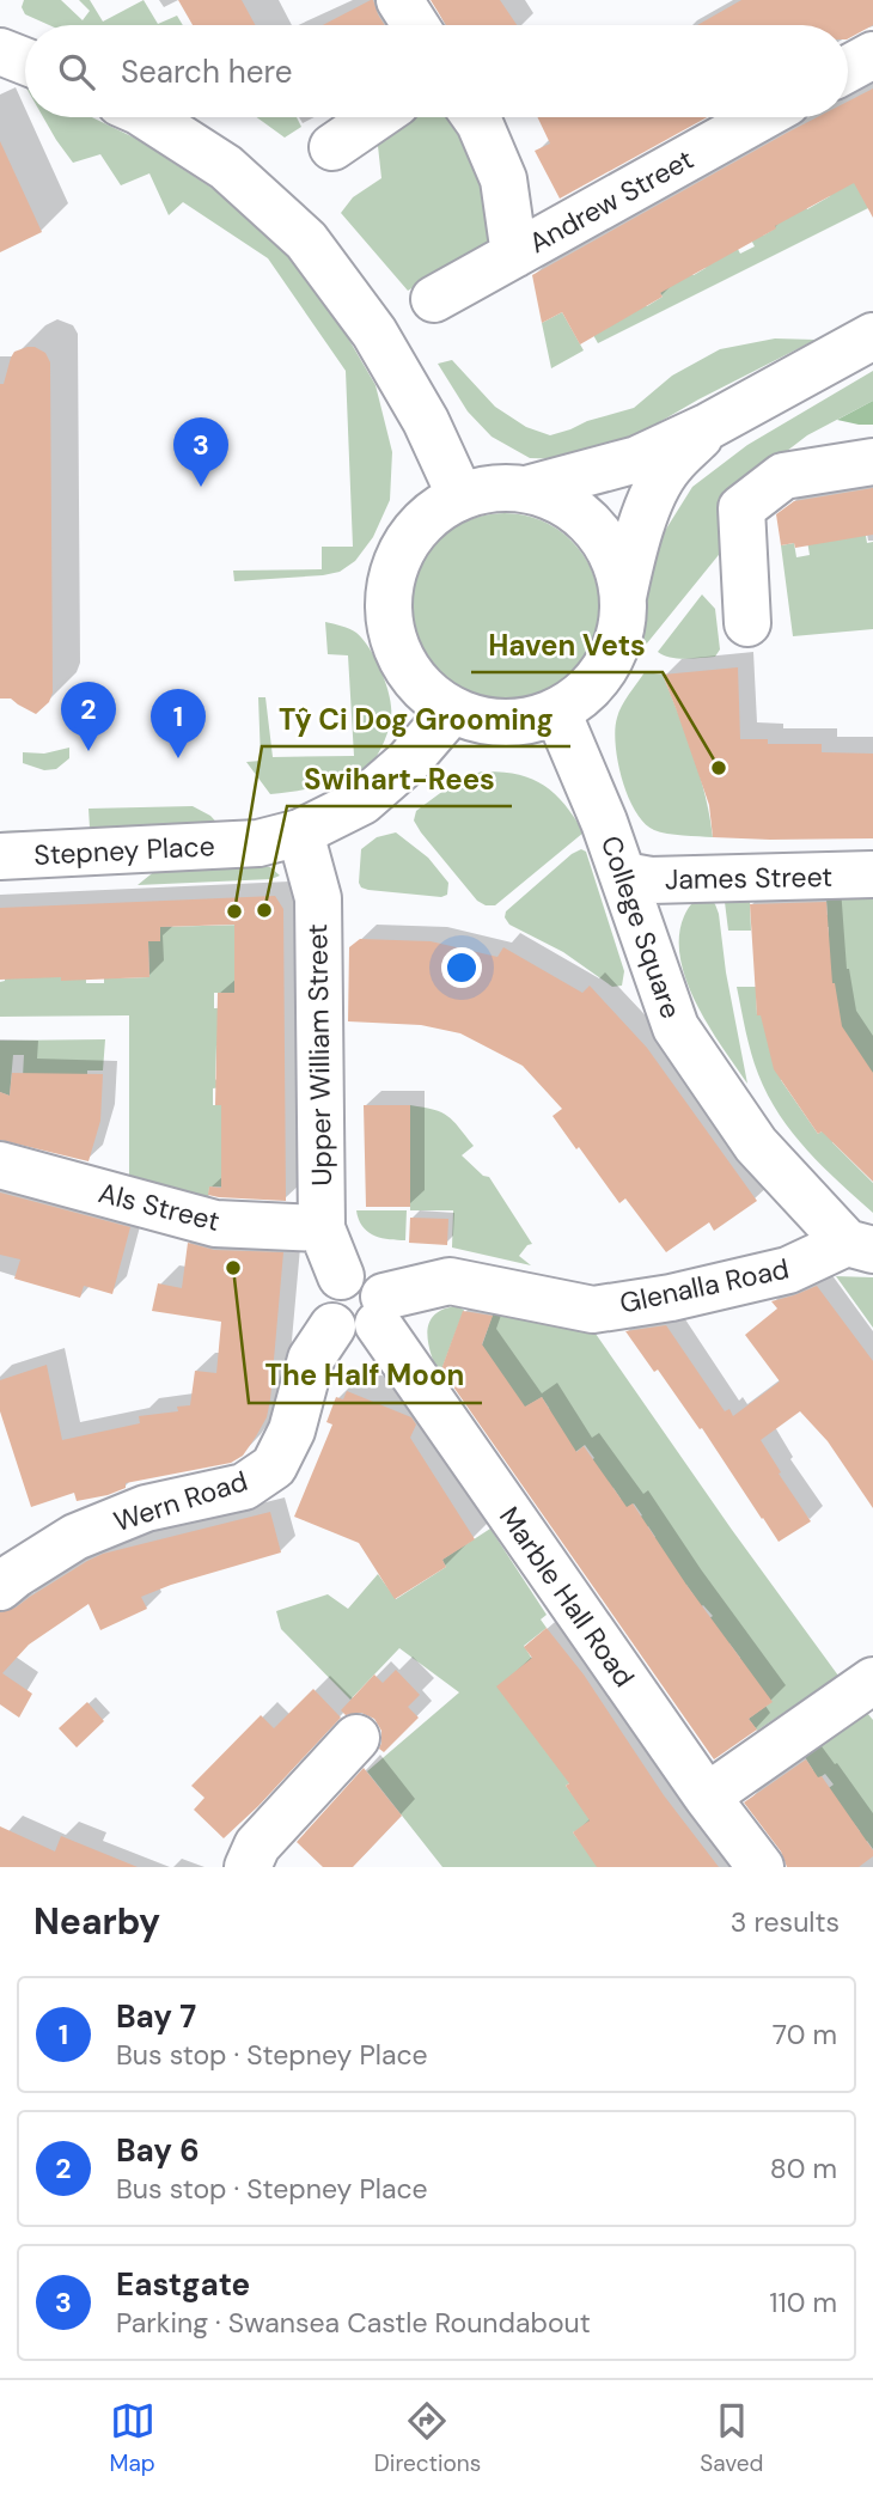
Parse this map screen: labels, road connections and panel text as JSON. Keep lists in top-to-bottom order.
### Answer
{
  "streets": {
    "street": [
      "Andrew Street",
      "Stepney Place",
      "James Street",
      "College Square",
      "Upper William Street",
      "Als Street",
      "Glenalla Road",
      "Wern Road",
      "Marble Hall Road"
    ]
  },
  "crossings": [
    ["Stepney Place", "College Square"],
    ["Stepney Place", "Upper William Street"],
    ["James Street", "College Square"],
    ["College Square", "Glenalla Road"],
    ["Upper William Street", "Als Street"],
    ["Upper William Street", "Glenalla Road"],
    ["Upper William Street", "Wern Road"],
    ["Upper William Street", "Marble Hall Road"],
    ["Glenalla Road", "Wern Road"],
    ["Glenalla Road", "Marble Hall Road"],
    ["Wern Road", "Marble Hall Road"]
  ],
  "places": [
    "Haven Vets",
    "Swihart-Rees",
    "Tŷ Ci Dog Grooming",
    "The Half Moon"
  ],
  "page": {
    "search": "Search here",
    "pins": ["3", "2", "1"],
    "heading": ["Nearby", "3 results"],
    "list": [
      {
        "mark": "1",
        "name": "Bay 7",
        "note": "Bus stop · Stepney Place",
        "value": "70 m"
      },
      {
        "mark": "2",
        "name": "Bay 6",
        "note": "Bus stop · Stepney Place",
        "value": "80 m"
      },
      {
        "mark": "3",
        "name": "Eastgate",
        "note": "Parking · Swansea Castle Roundabout",
        "value": "110 m"
      }
    ],
    "nav": ["Map", "Directions", "Saved"]
  }
}
